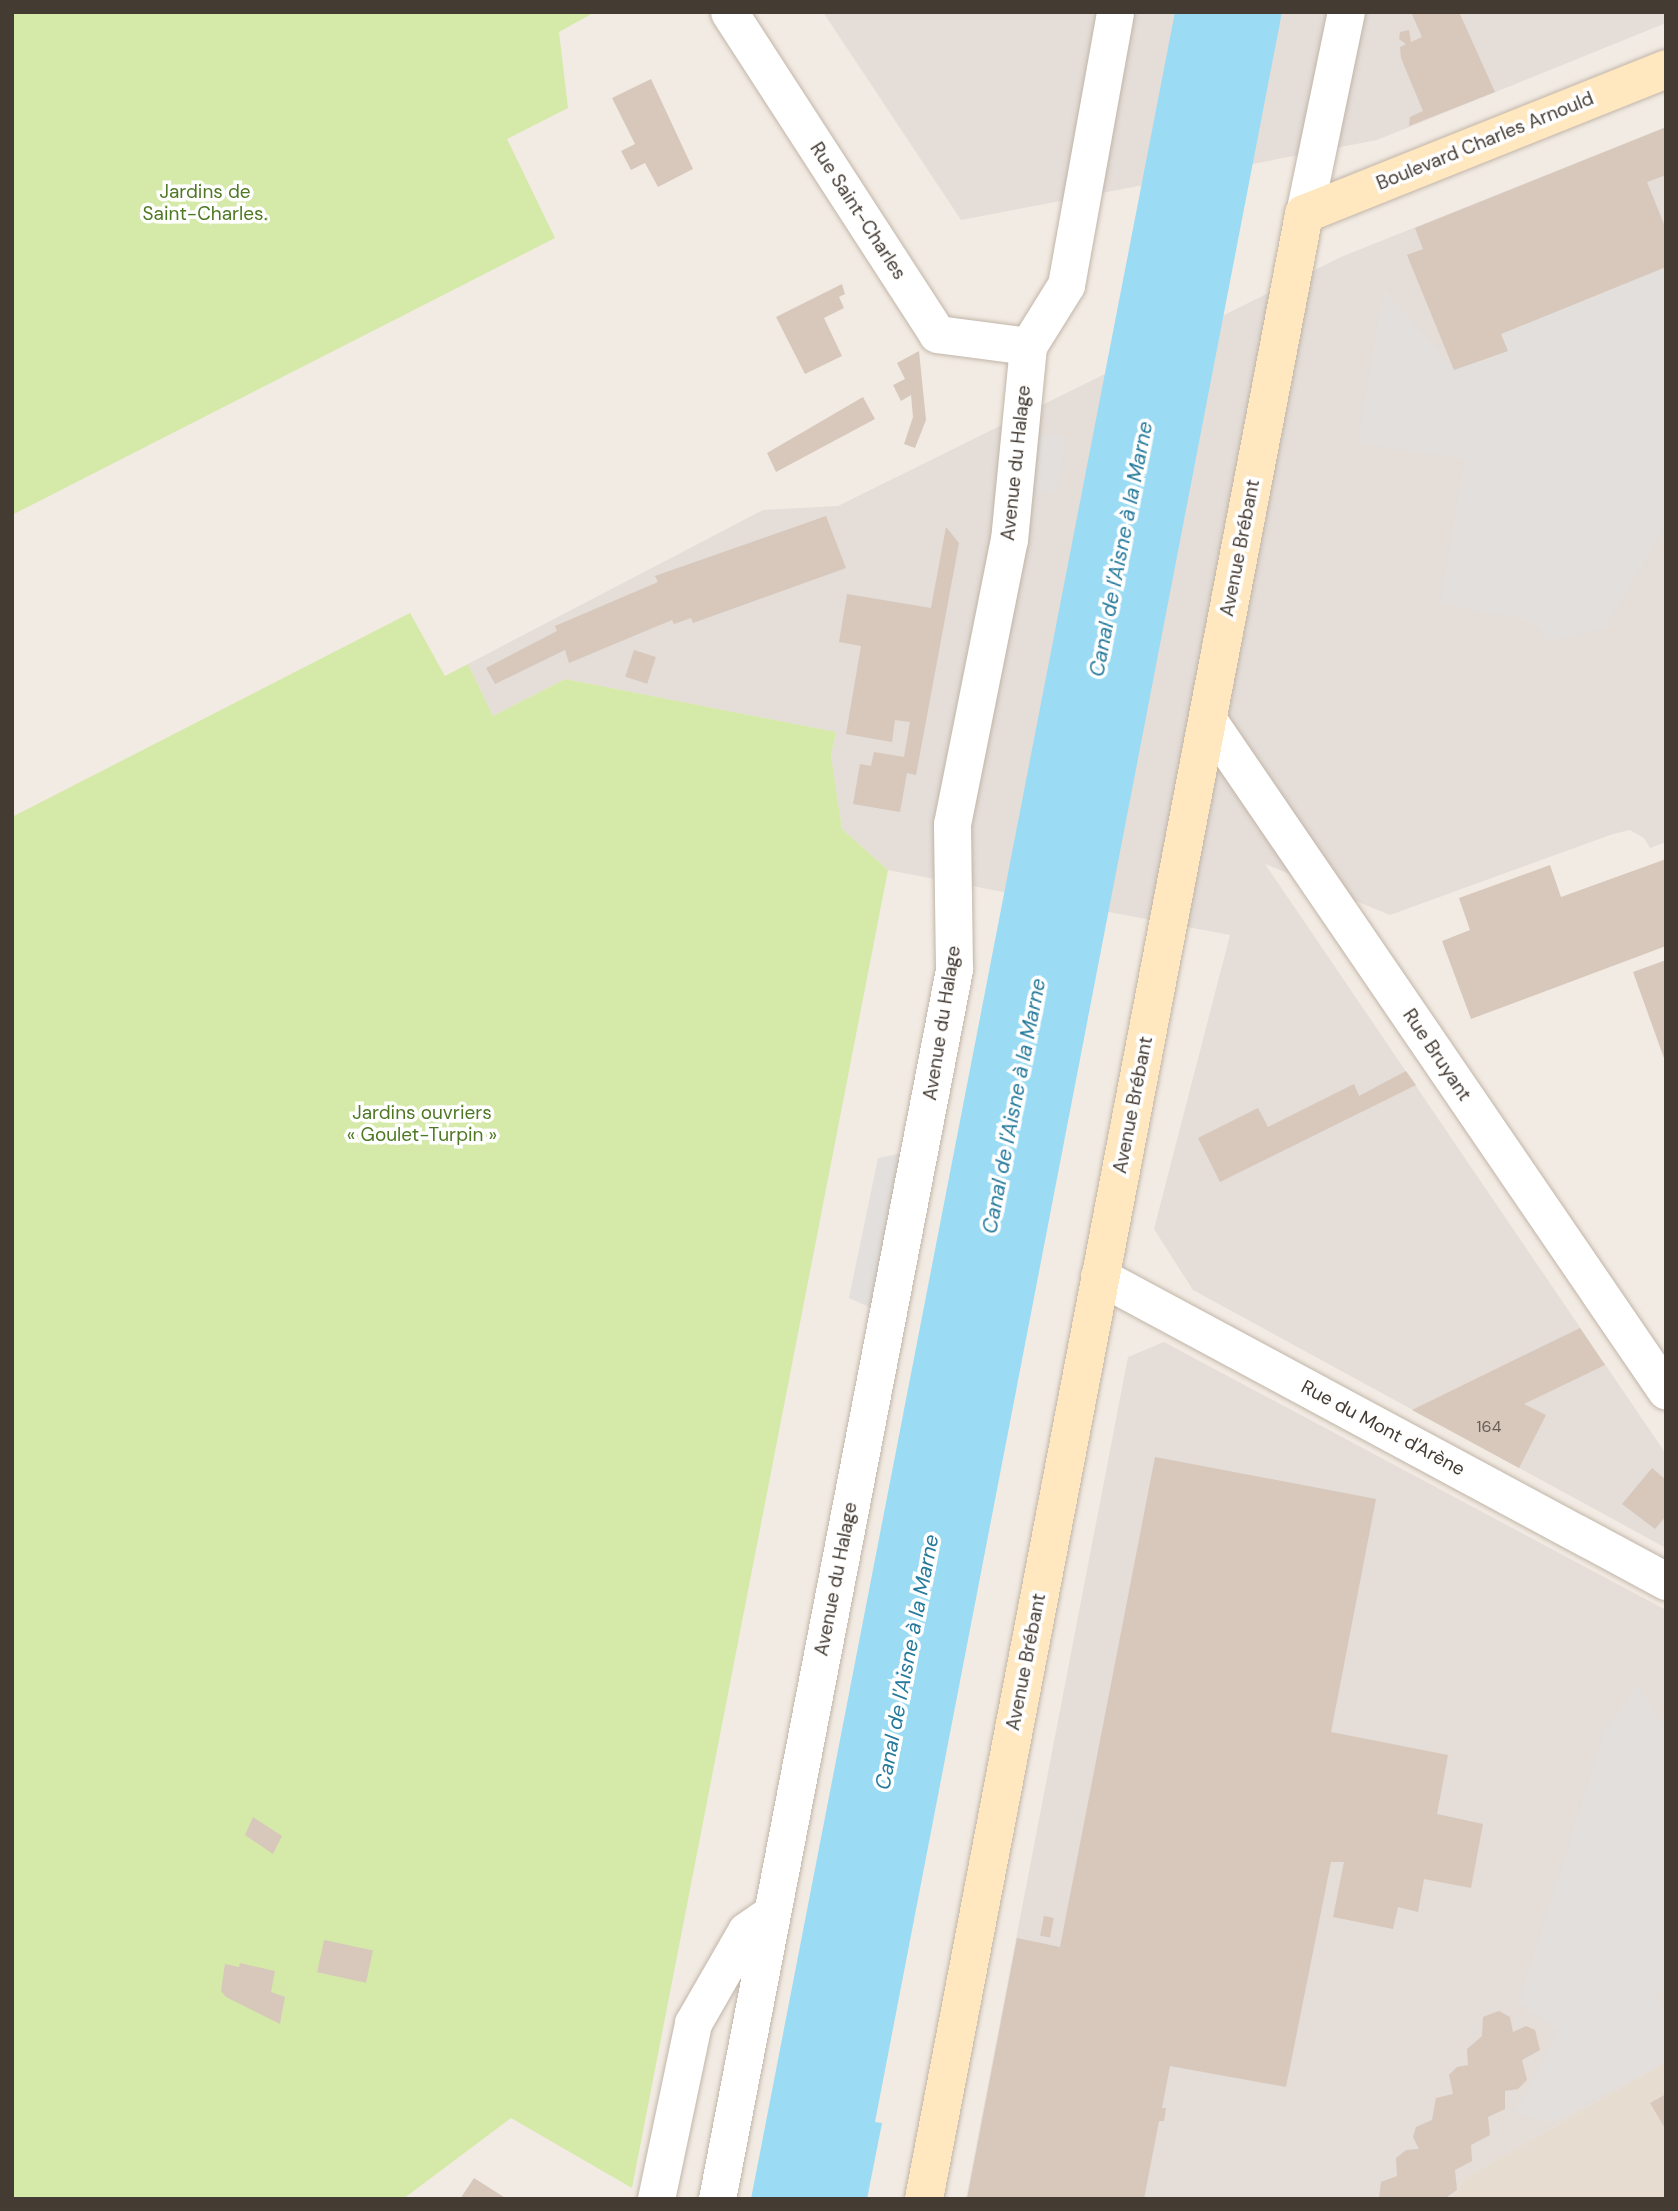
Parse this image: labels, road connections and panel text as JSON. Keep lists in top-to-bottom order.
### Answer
{
  "streets": {
    "main road": ["Boulevard Charles Arnould", "Avenue Brébant"],
    "street": [
      "Rue Saint-Charles",
      "Avenue du Halage",
      "Rue Bruyant",
      "Rue du Mont d'Arène"
    ]
  },
  "crossings": [
    ["Boulevard Charles Arnould", "Avenue Brébant"],
    ["Rue Saint-Charles", "Avenue du Halage"],
    ["Avenue Brébant", "Rue Bruyant"],
    ["Avenue Brébant", "Rue du Mont d'Arène"]
  ],
  "water": ["Canal de l'Aisne à la Marne"],
  "parks": ["Jardins de Saint-Charles.", "Jardins ouvriers « Goulet-Turpin »"],
  "house_numbers": ["164"]
}
